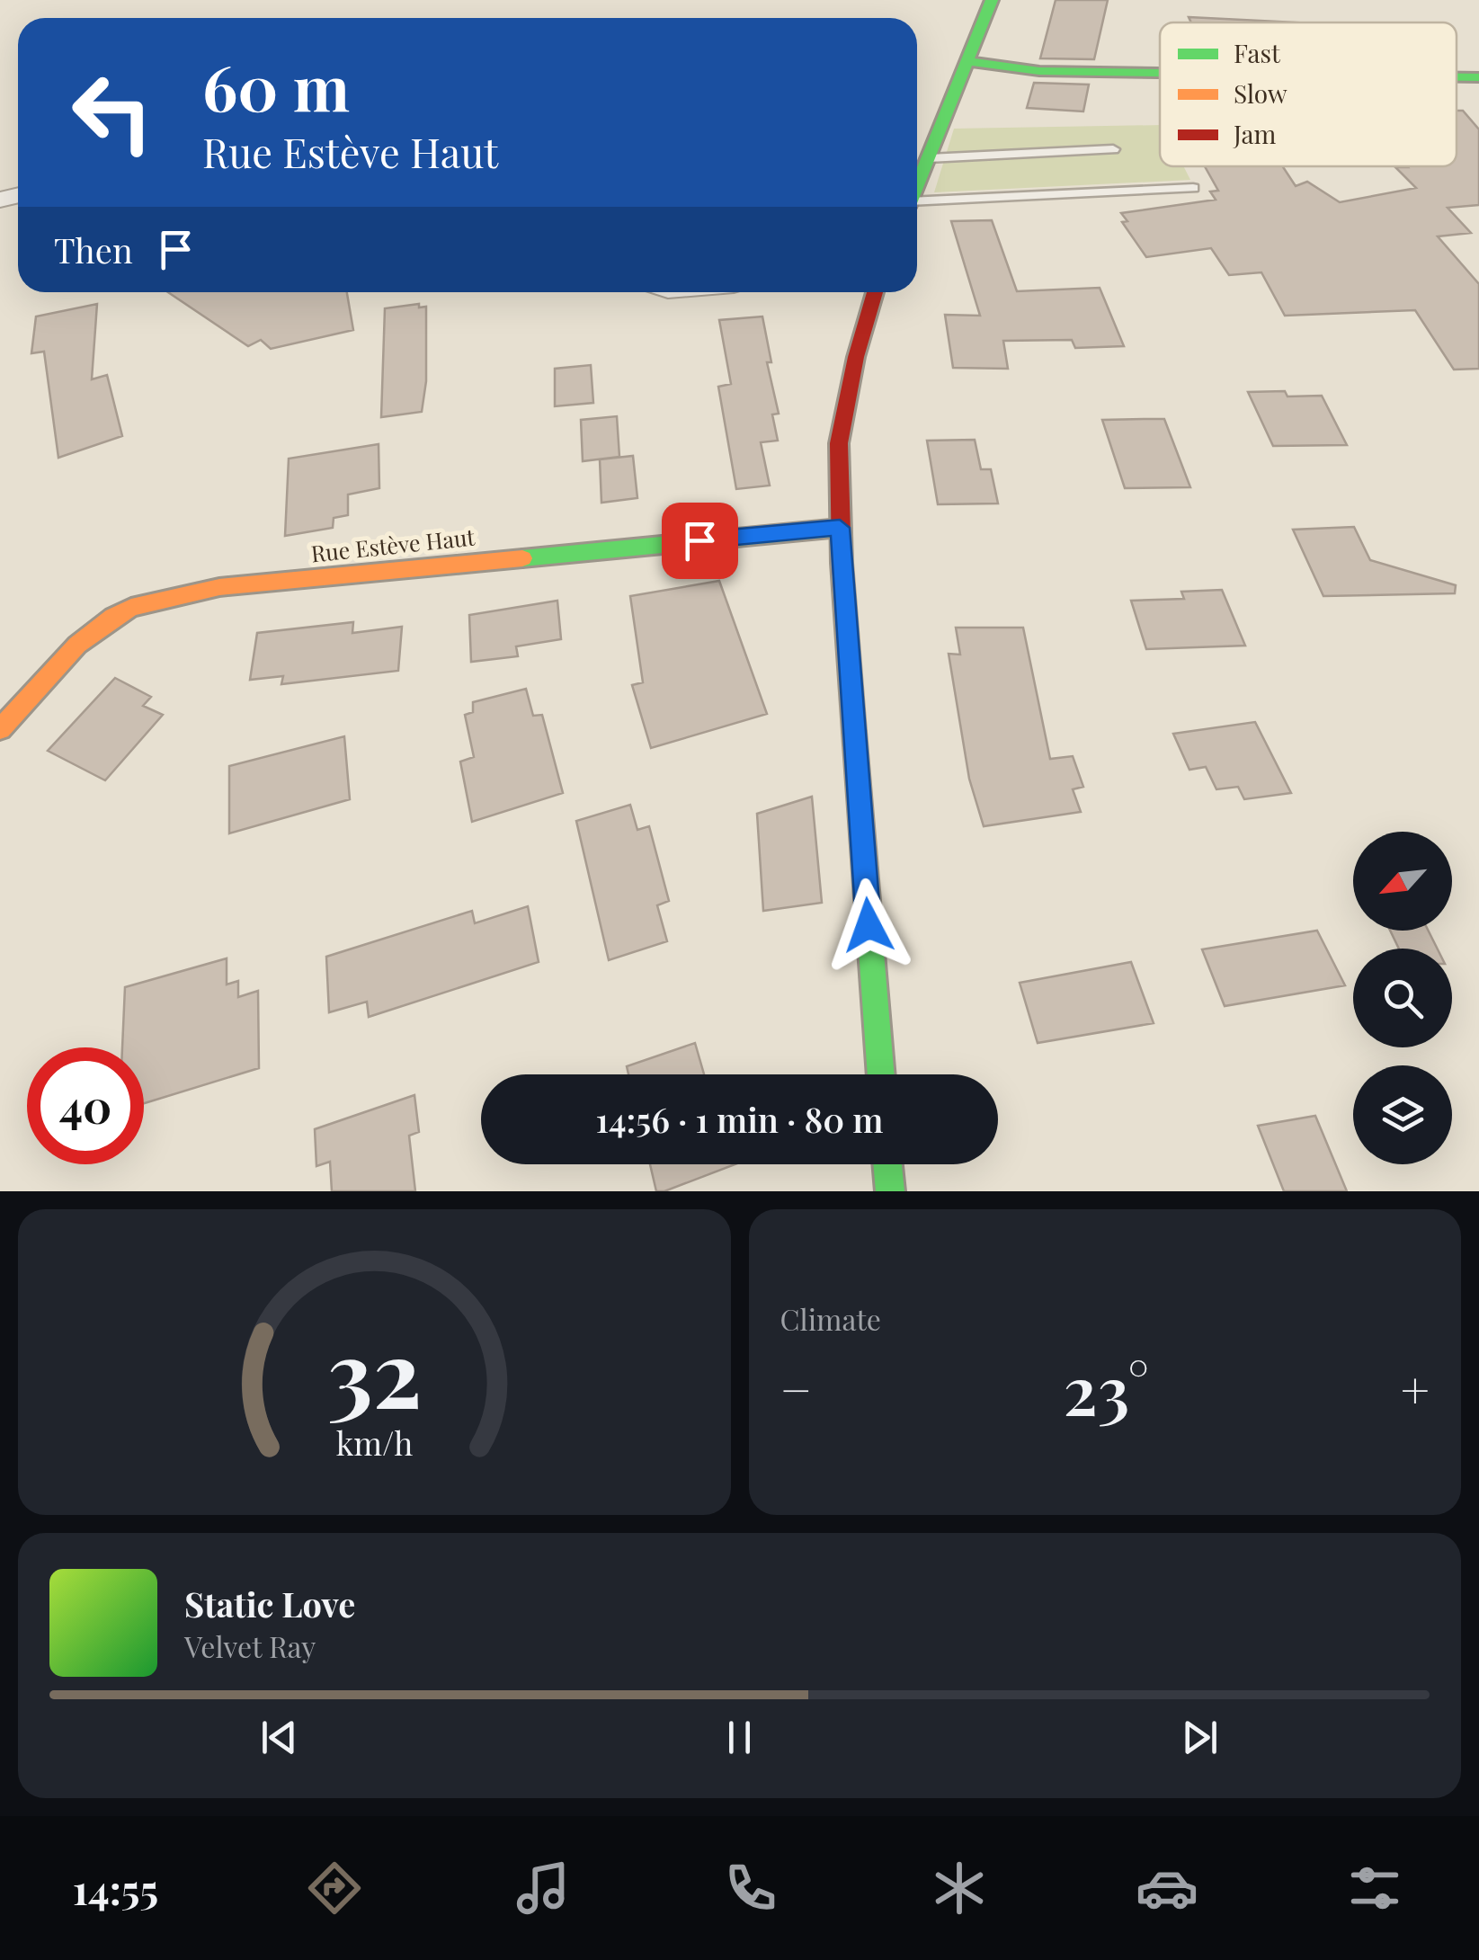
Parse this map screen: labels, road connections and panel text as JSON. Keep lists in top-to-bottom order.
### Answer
{
  "streets": {
    "street": ["Rue Estève Haut"]
  },
  "legend": ["Fast", "Slow", "Jam"],
  "north": "bottom left",
  "page": {
    "turn": ["60 m", "Rue Estève Haut"],
    "then": "Then",
    "limit": "40",
    "trip": "14:56 · 1 min · 80 m",
    "tile": "Climate",
    "heat": ["−", "23°", "+"],
    "song": ["Static Love", "Velvet Ray"],
    "tabs": "14:55",
    "gauge": ["32", "km/h"]
  }
}
